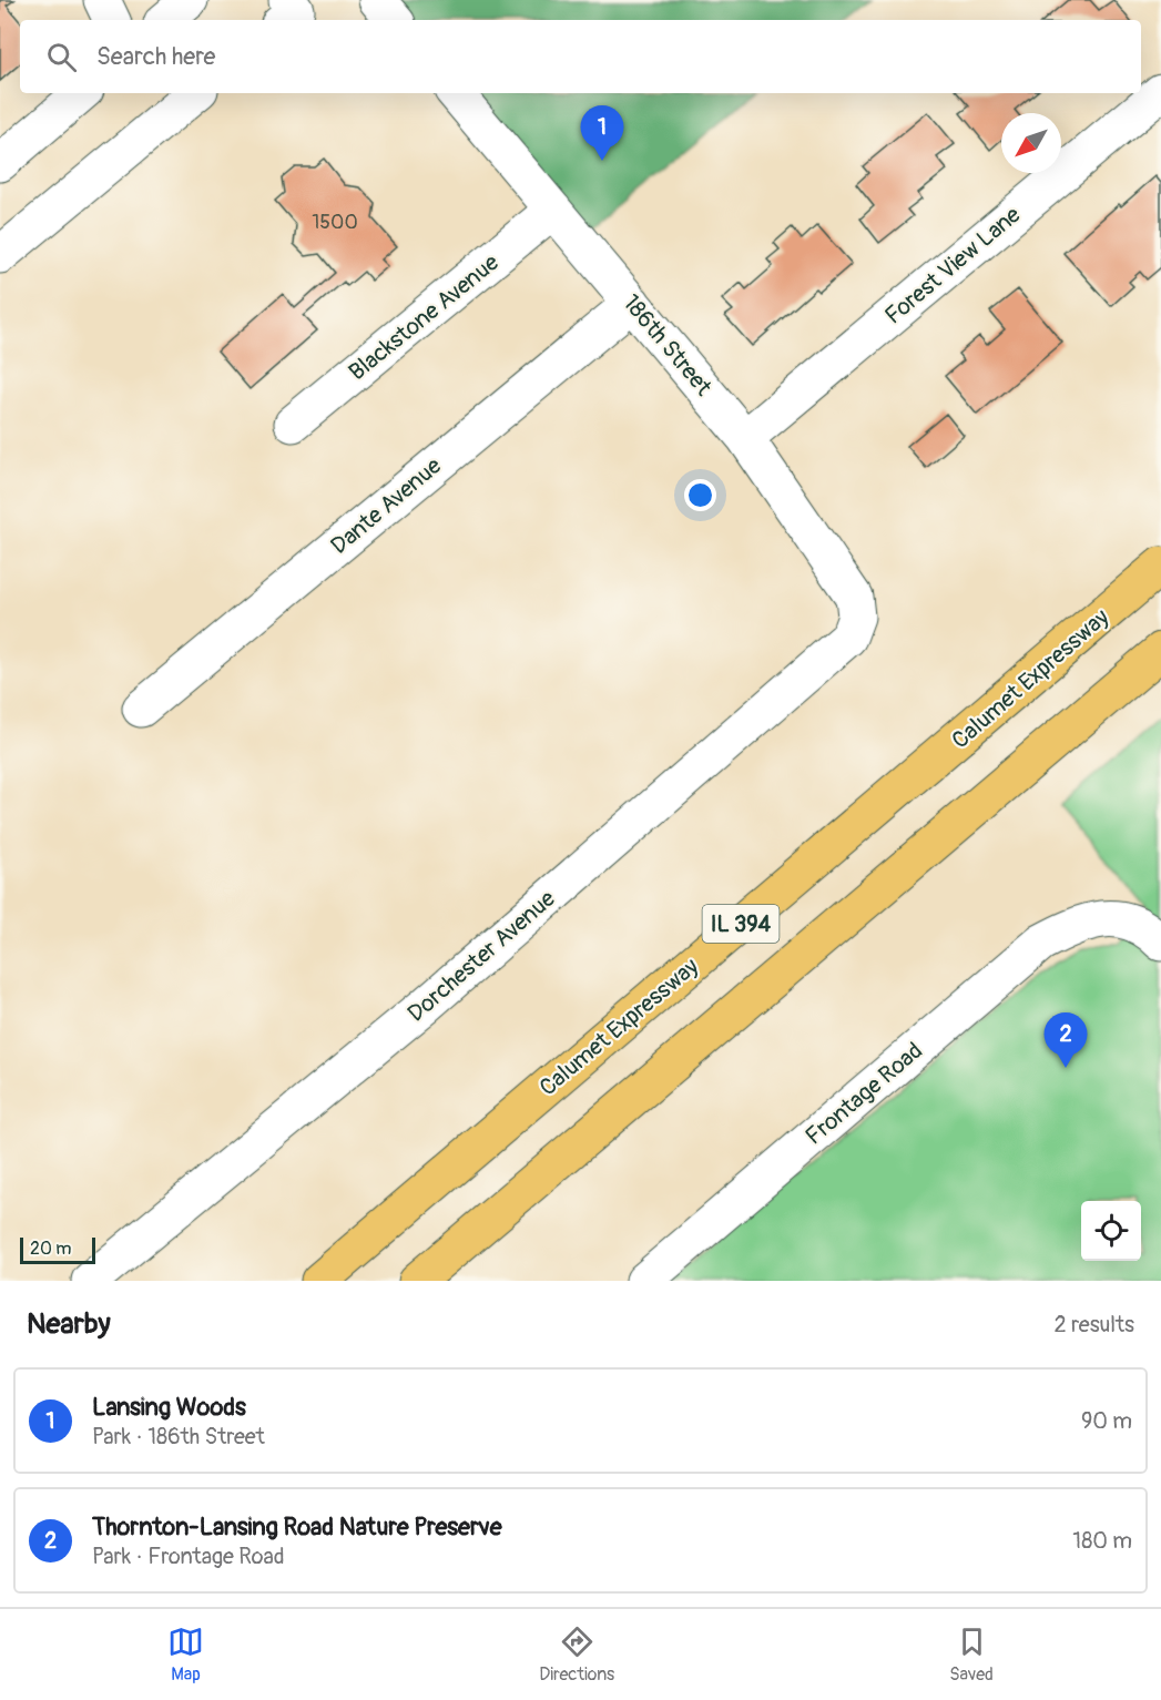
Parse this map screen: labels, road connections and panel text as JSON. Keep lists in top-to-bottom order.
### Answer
{
  "streets": {
    "highway": ["Calumet Expressway", "IL 394"],
    "street": [
      "Forest View Lane",
      "Blackstone Avenue",
      "186th Street",
      "Dante Avenue",
      "Dorchester Avenue",
      "Frontage Road"
    ]
  },
  "crossings": [
    ["Forest View Lane", "186th Street"],
    ["Blackstone Avenue", "186th Street"],
    ["186th Street", "Dante Avenue"],
    ["186th Street", "Dorchester Avenue"]
  ],
  "house_numbers": ["1500"],
  "scale_bar": "20 m",
  "north": "bottom left",
  "page": {
    "search": "Search here",
    "pins": ["1", "2"],
    "scale": "20 m",
    "heading": ["Nearby", "2 results"],
    "list": [
      {
        "mark": "1",
        "name": "Lansing Woods",
        "note": "Park · 186th Street",
        "value": "90 m"
      },
      {
        "mark": "2",
        "name": "Thornton-Lansing Road Nature Preserve",
        "note": "Park · Frontage Road",
        "value": "180 m"
      }
    ],
    "nav": ["Map", "Directions", "Saved"]
  }
}
